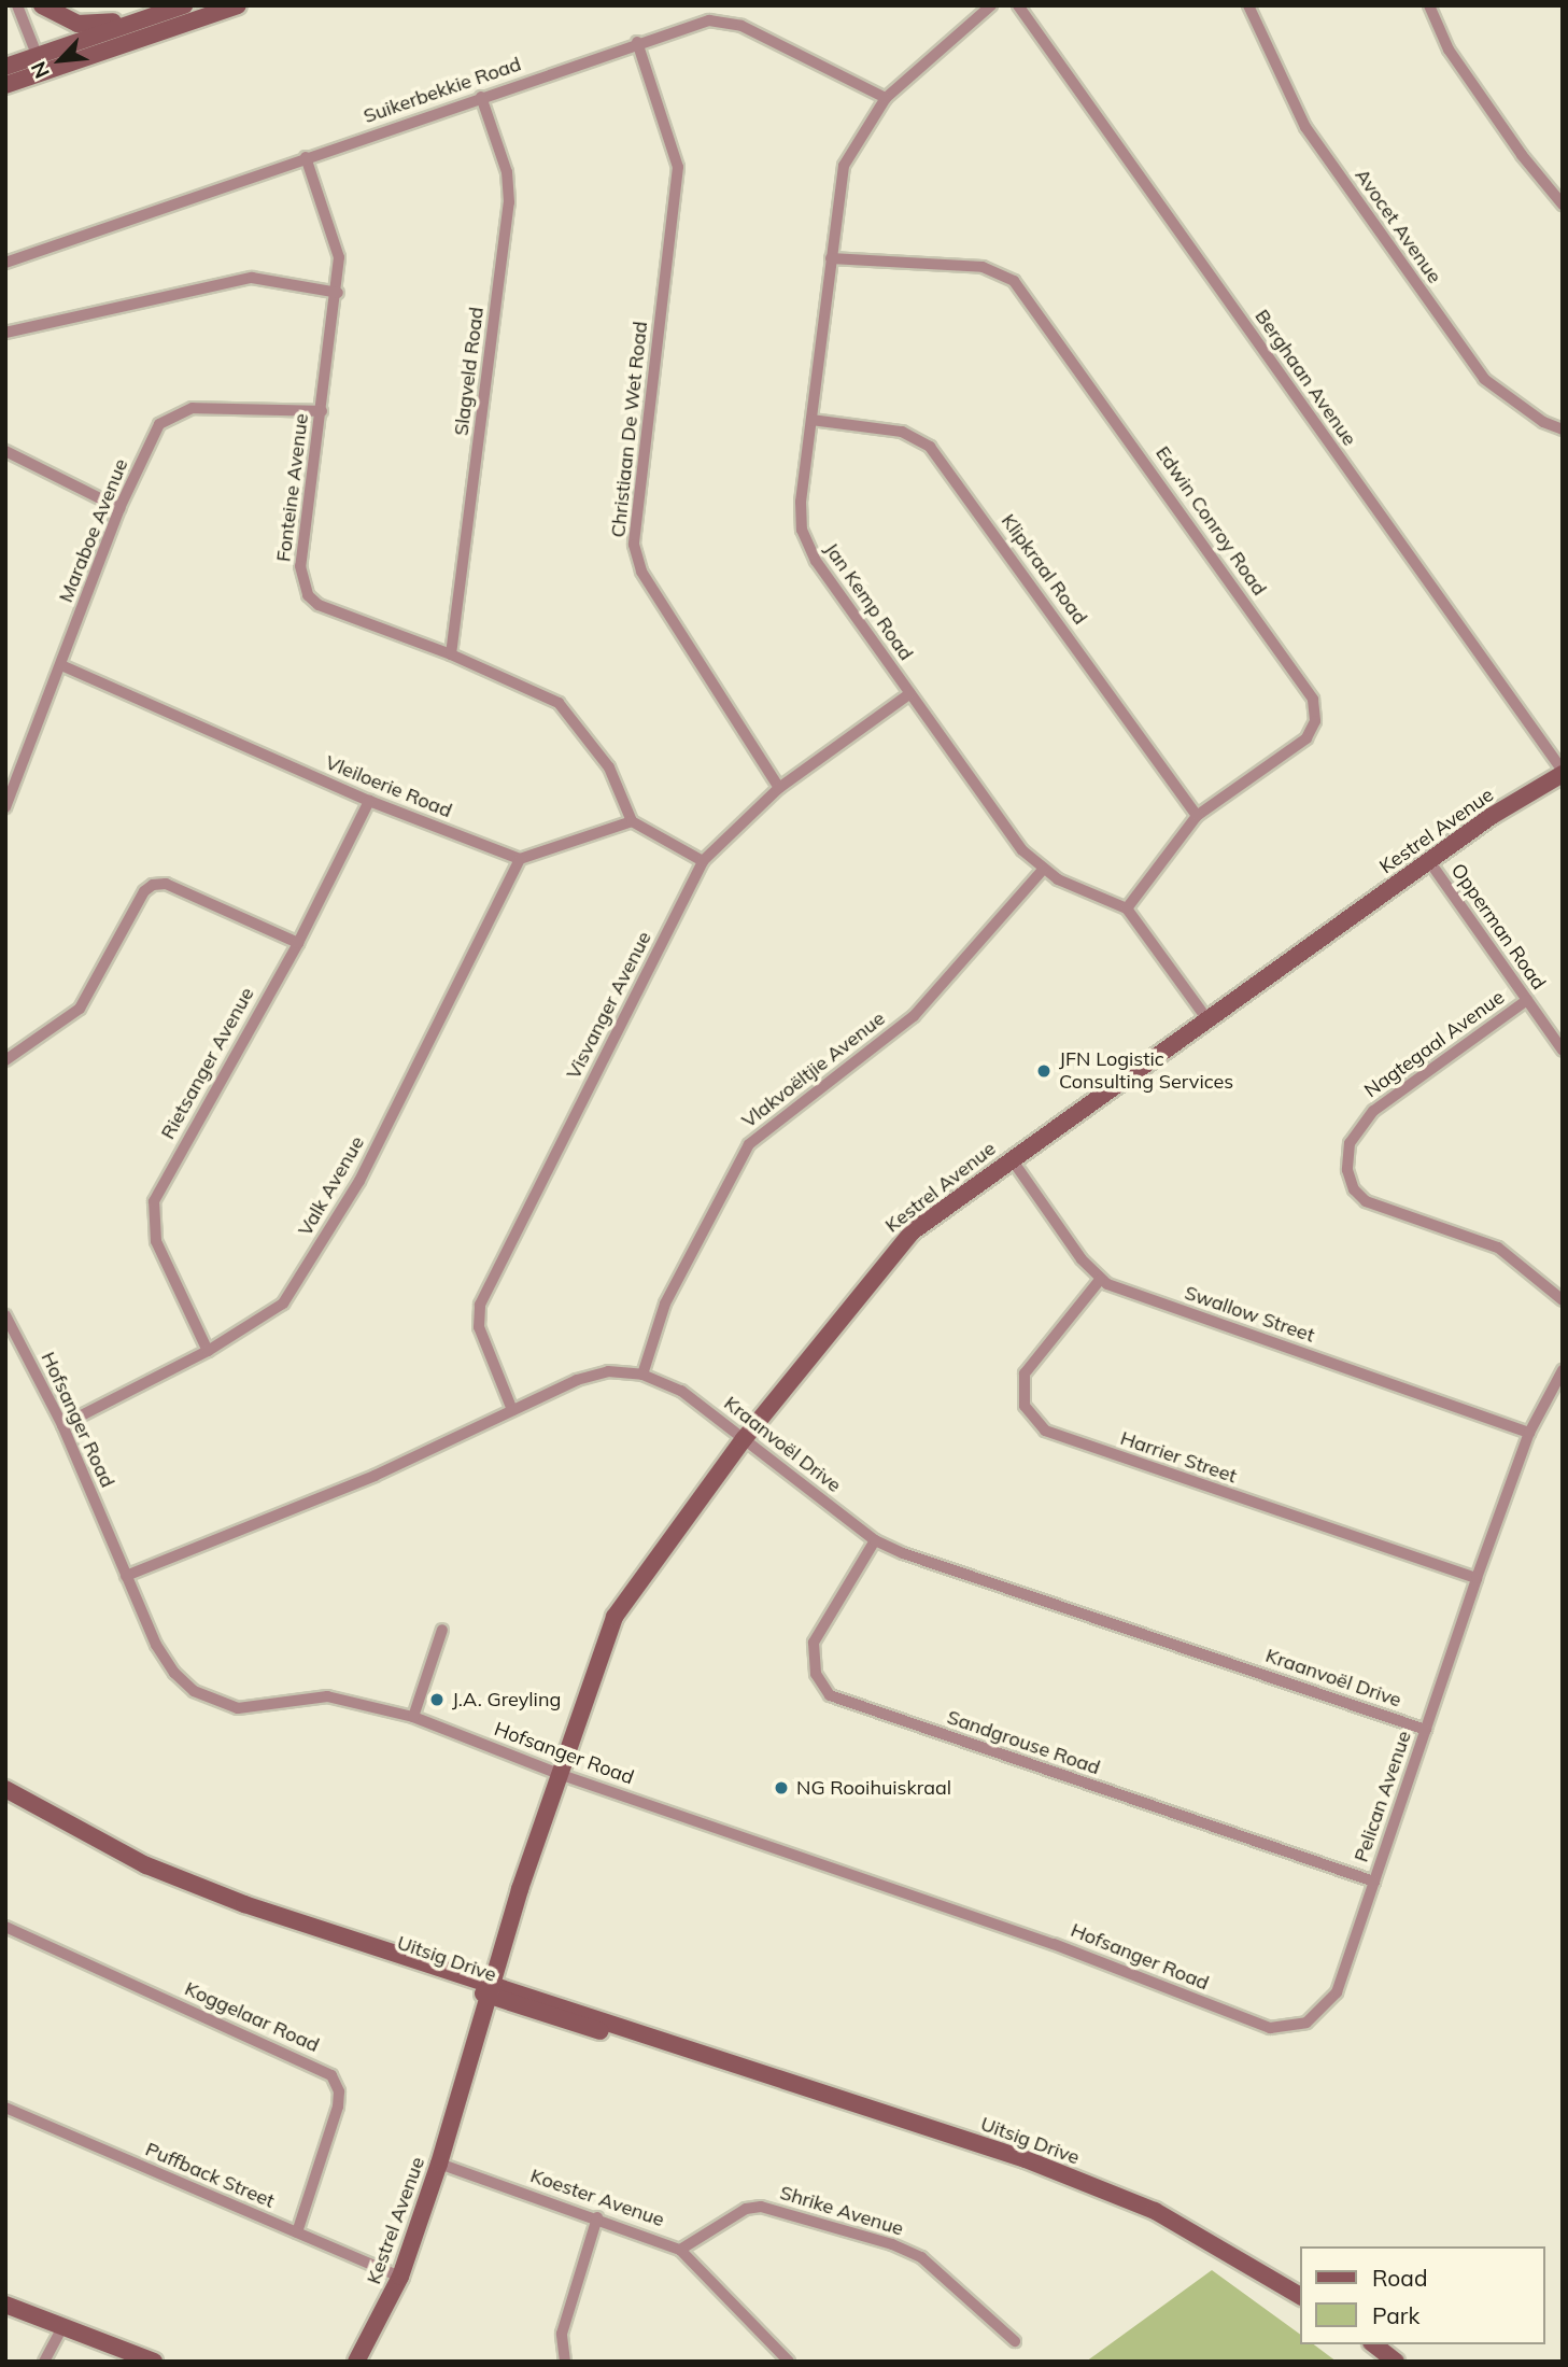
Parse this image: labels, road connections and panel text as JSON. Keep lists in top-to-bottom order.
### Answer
{
  "streets": {
    "street": [
      "Suikerbekkie Road",
      "Avocet Avenue",
      "Slagveld Road",
      "Berghaan Avenue",
      "Christiaan De Wet Road",
      "Fonteine Avenue",
      "Edwin Conroy Road",
      "Maraboe Avenue",
      "Klipkraal Road",
      "Jan Kemp Road",
      "Vleiloerie Road",
      "Kestrel Avenue",
      "Opperman Road",
      "Visvanger Avenue",
      "Nagtegaal Avenue",
      "Rietsanger Avenue",
      "Vlakvoëltjie Avenue",
      "Valk Avenue",
      "Swallow Street",
      "Hofsanger Road",
      "Kraanvoël Drive",
      "Harrier Street",
      "Sandgrouse Road",
      "Pelican Avenue",
      "Uitsig Drive",
      "Koggelaar Road",
      "Puffback Street",
      "Koester Avenue",
      "Shrike Avenue"
    ]
  },
  "crossings": [
    ["Suikerbekkie Road", "Slagveld Road"],
    ["Suikerbekkie Road", "Christiaan De Wet Road"],
    ["Suikerbekkie Road", "Fonteine Avenue"],
    ["Suikerbekkie Road", "Jan Kemp Road"],
    ["Slagveld Road", "Fonteine Avenue"],
    ["Berghaan Avenue", "Kestrel Avenue"],
    ["Christiaan De Wet Road", "Visvanger Avenue"],
    ["Fonteine Avenue", "Maraboe Avenue"],
    ["Edwin Conroy Road", "Klipkraal Road"],
    ["Edwin Conroy Road", "Jan Kemp Road"],
    ["Maraboe Avenue", "Vleiloerie Road"],
    ["Klipkraal Road", "Jan Kemp Road"],
    ["Jan Kemp Road", "Visvanger Avenue"],
    ["Jan Kemp Road", "Vlakvoëltjie Avenue"],
    ["Vleiloerie Road", "Rietsanger Avenue"],
    ["Vleiloerie Road", "Valk Avenue"],
    ["Kestrel Avenue", "Opperman Road"],
    ["Kestrel Avenue", "Hofsanger Road"],
    ["Kestrel Avenue", "Kraanvoël Drive"],
    ["Kestrel Avenue", "Uitsig Drive"],
    ["Kestrel Avenue", "Puffback Street"],
    ["Kestrel Avenue", "Koester Avenue"],
    ["Opperman Road", "Nagtegaal Avenue"],
    ["Visvanger Avenue", "Kraanvoël Drive"],
    ["Rietsanger Avenue", "Valk Avenue"],
    ["Vlakvoëltjie Avenue", "Kraanvoël Drive"],
    ["Valk Avenue", "Hofsanger Road"],
    ["Swallow Street", "Harrier Street"],
    ["Swallow Street", "Pelican Avenue"],
    ["Hofsanger Road", "Kraanvoël Drive"],
    ["Hofsanger Road", "Pelican Avenue"],
    ["Kraanvoël Drive", "Sandgrouse Road"],
    ["Kraanvoël Drive", "Pelican Avenue"],
    ["Harrier Street", "Pelican Avenue"],
    ["Sandgrouse Road", "Pelican Avenue"],
    ["Koggelaar Road", "Puffback Street"],
    ["Koester Avenue", "Shrike Avenue"]
  ],
  "places": ["JFN Logistic Consulting Services", "J.A. Greyling", "NG Rooihuiskraal"],
  "legend": ["Road", "Park"],
  "north": "bottom left"
}
